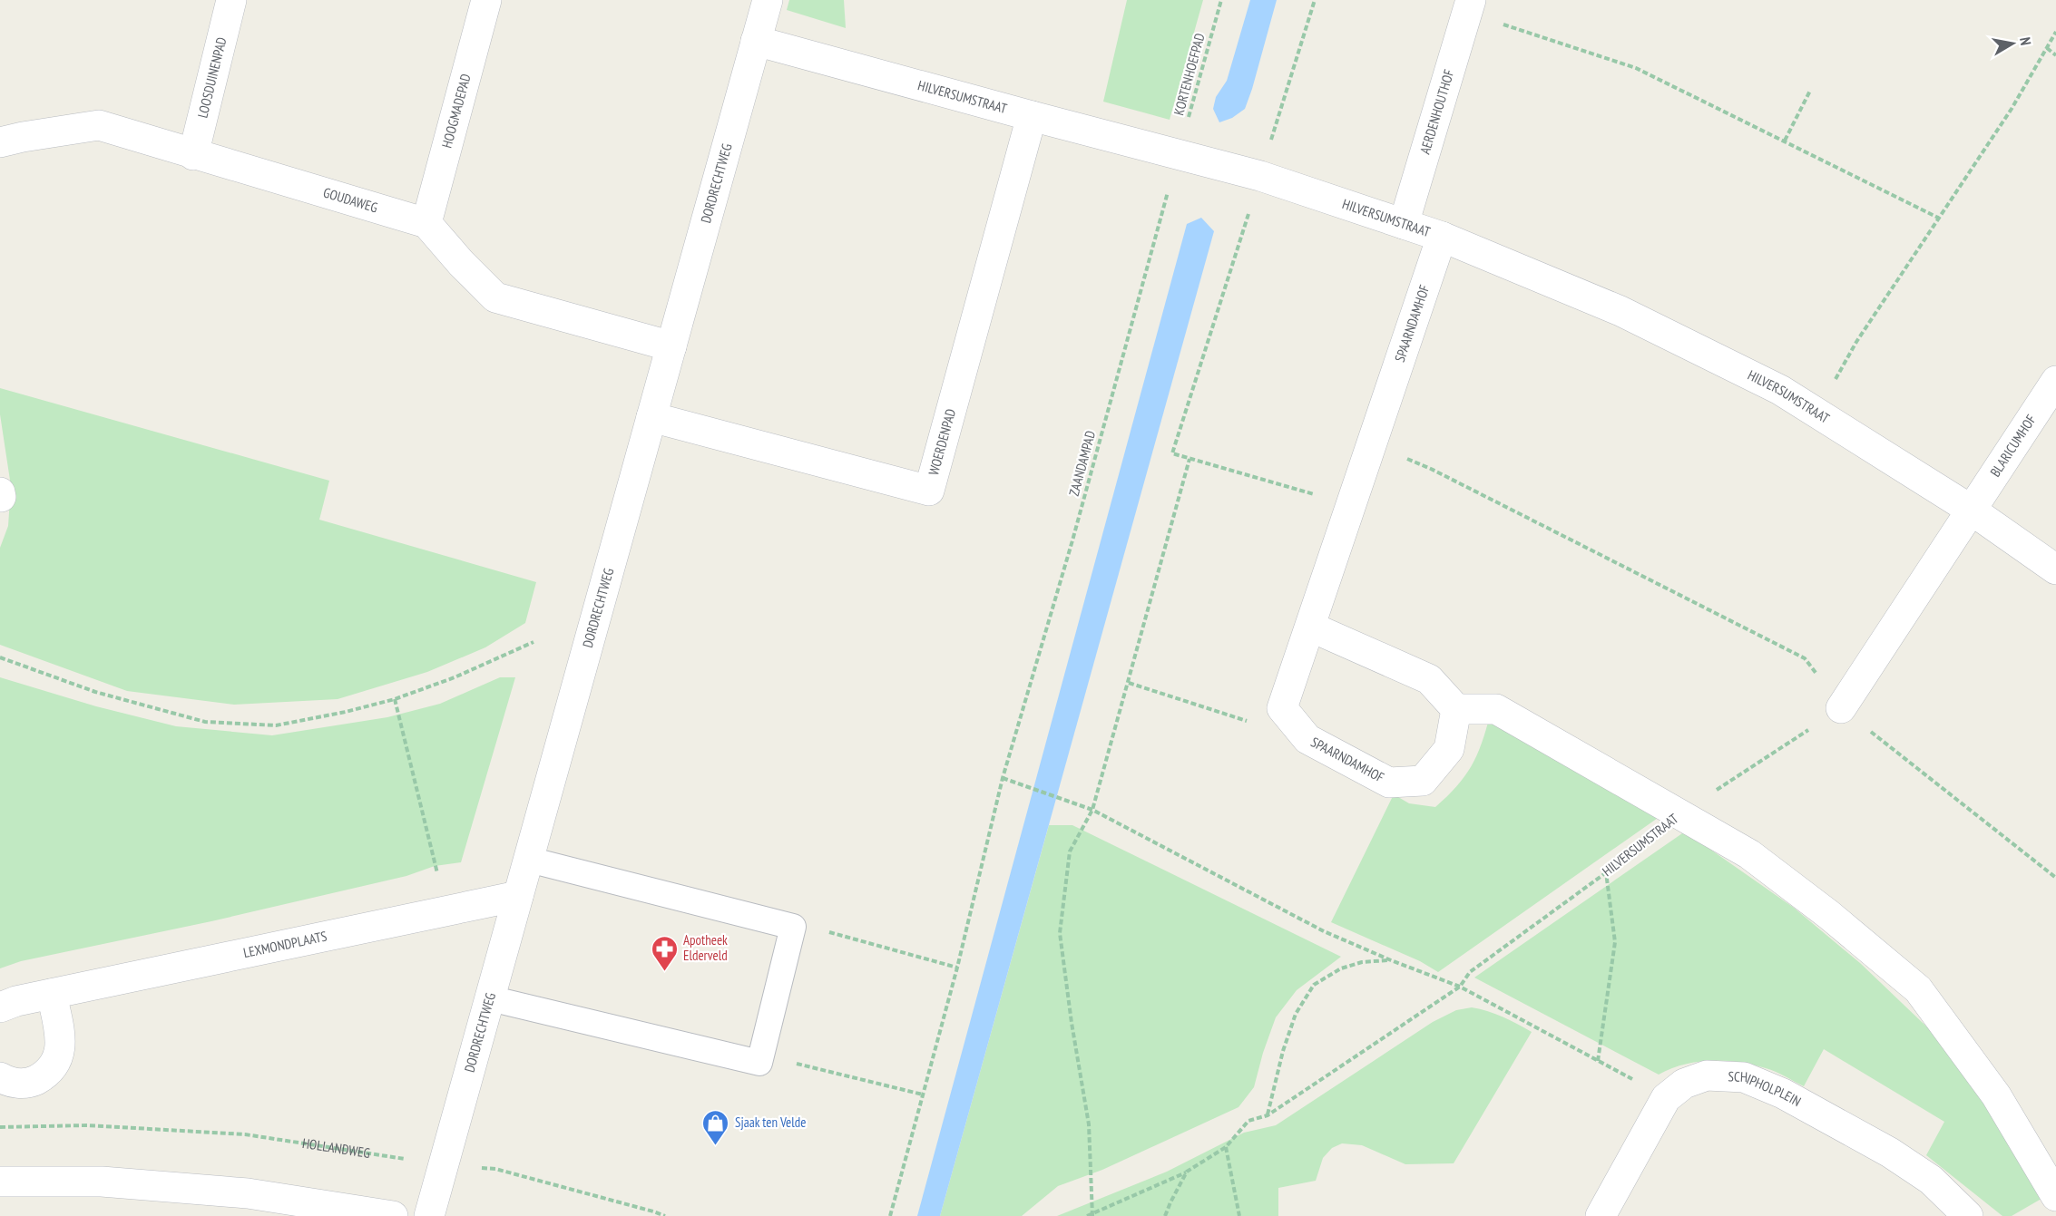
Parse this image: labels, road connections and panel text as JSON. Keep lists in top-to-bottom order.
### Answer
{
  "streets": {
    "street": [
      "LOOSDUINENPAD",
      "HILVERSUMSTRAAT",
      "HOOGMADEPAD",
      "AERDENHOUTHOF",
      "DORDRECHTWEG",
      "GOUDAWEG",
      "SPAARNDAMHOF",
      "WOERDENPAD",
      "BLARICUMHOF",
      "LEXMONDPLAATS",
      "SCHIPHOLPLEIN"
    ],
    "path": ["KORTENHOEFPAD", "ZAANDAMPAD", "HOLLANDWEG"]
  },
  "crossings": [
    ["KORTENHOEFPAD", "HILVERSUMSTRAAT"],
    ["KORTENHOEFPAD", "ZAANDAMPAD"],
    ["LOOSDUINENPAD", "GOUDAWEG"],
    ["HILVERSUMSTRAAT", "AERDENHOUTHOF"],
    ["HILVERSUMSTRAAT", "DORDRECHTWEG"],
    ["HILVERSUMSTRAAT", "SPAARNDAMHOF"],
    ["HILVERSUMSTRAAT", "WOERDENPAD"],
    ["HILVERSUMSTRAAT", "BLARICUMHOF"],
    ["HILVERSUMSTRAAT", "ZAANDAMPAD"],
    ["HOOGMADEPAD", "GOUDAWEG"],
    ["DORDRECHTWEG", "WOERDENPAD"],
    ["DORDRECHTWEG", "LEXMONDPLAATS"],
    ["DORDRECHTWEG", "HOLLANDWEG"]
  ],
  "places": {
    "pharmacy": ["Apotheek Elderveld"],
    "shop": ["Sjaak ten Velde"]
  },
  "north": "right"
}
